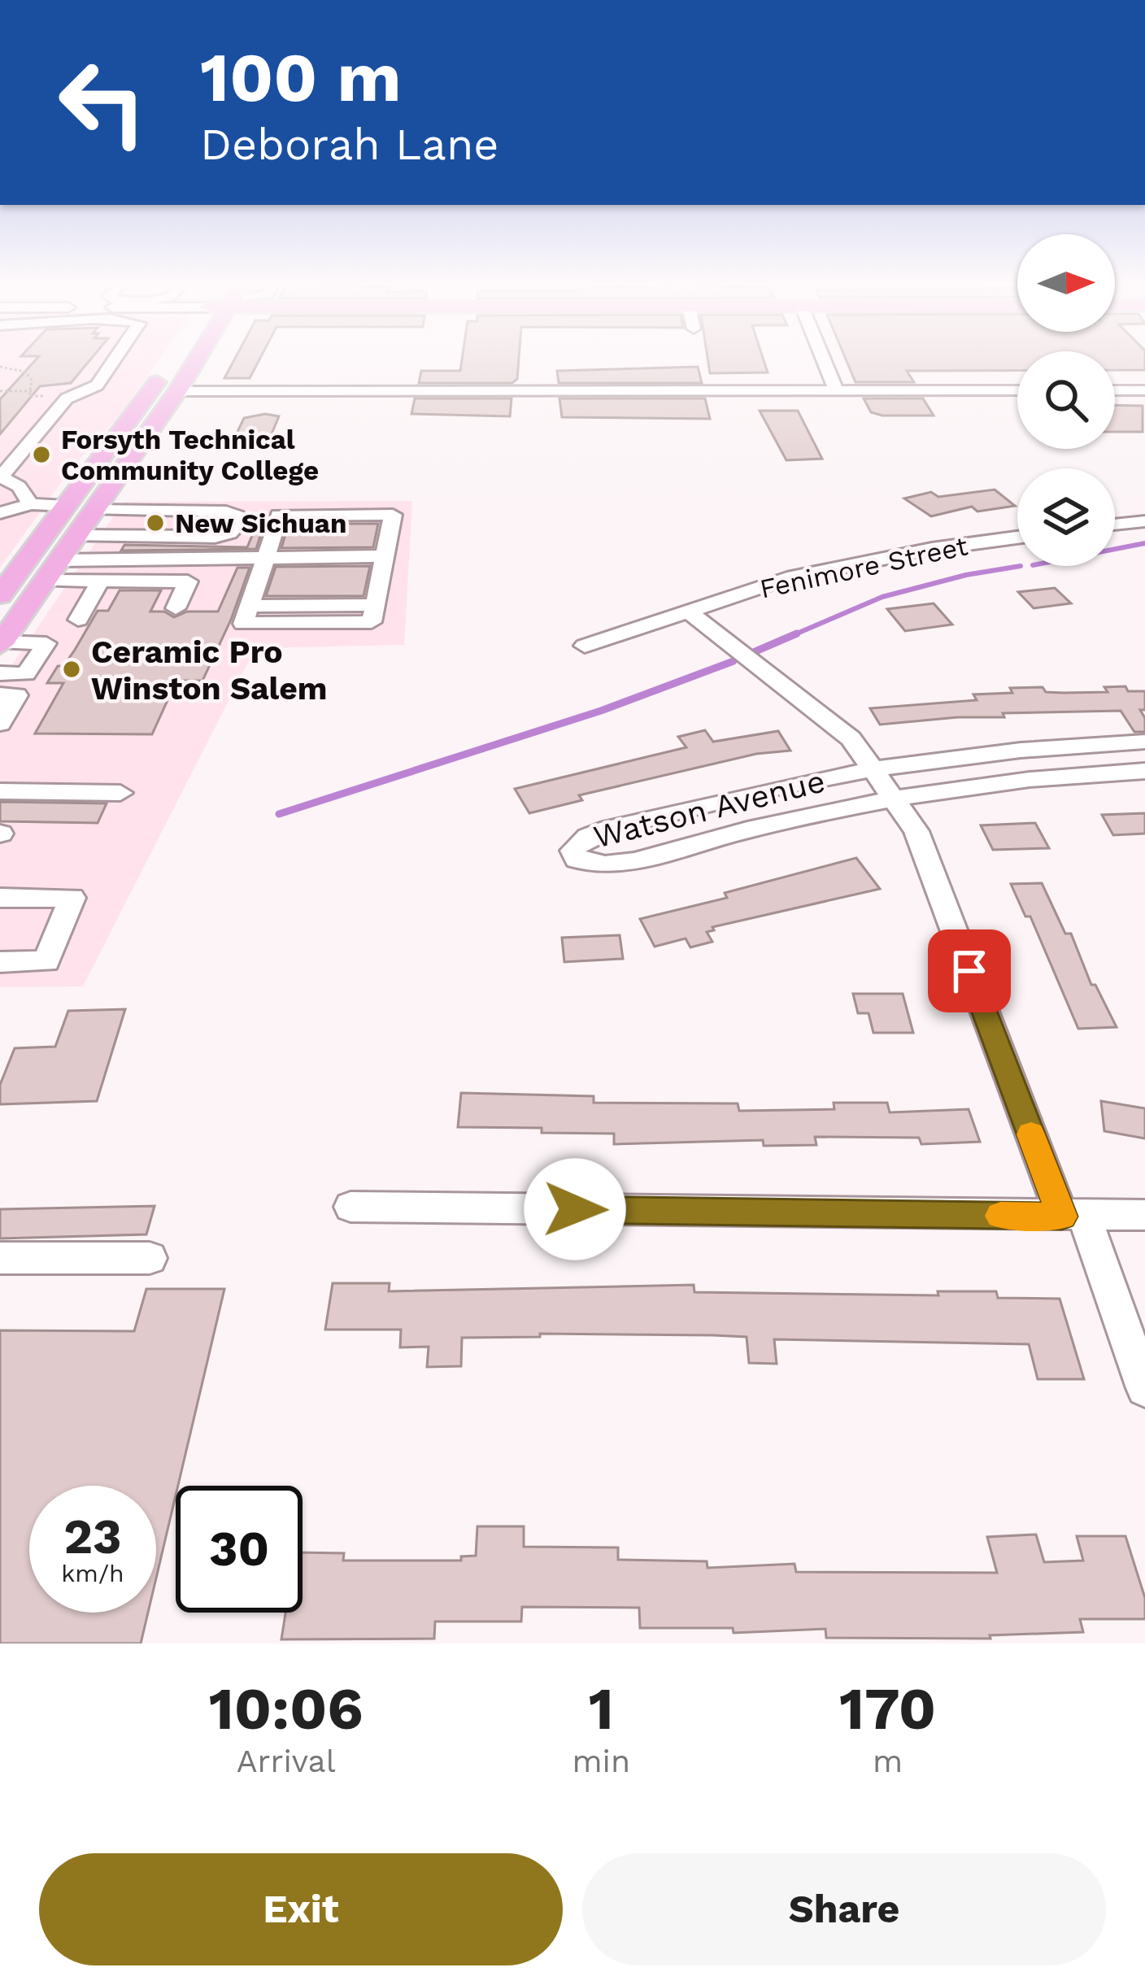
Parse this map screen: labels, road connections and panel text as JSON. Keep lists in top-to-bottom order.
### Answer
{
  "streets": {
    "street": ["Fenimore Street", "Watson Avenue"]
  },
  "places": ["Forsyth Technical Community College", "New Sichuan", "Ceramic Pro Winston Salem"],
  "north": "right",
  "page": {
    "turn": ["100 m", "Deborah Lane"],
    "speed": "23 km/h",
    "limit": "30",
    "eta": [
      "10:06",
      "Arrival",
      "1",
      "min",
      "170",
      "m"
    ],
    "buttons": ["Exit", "Share"]
  }
}
